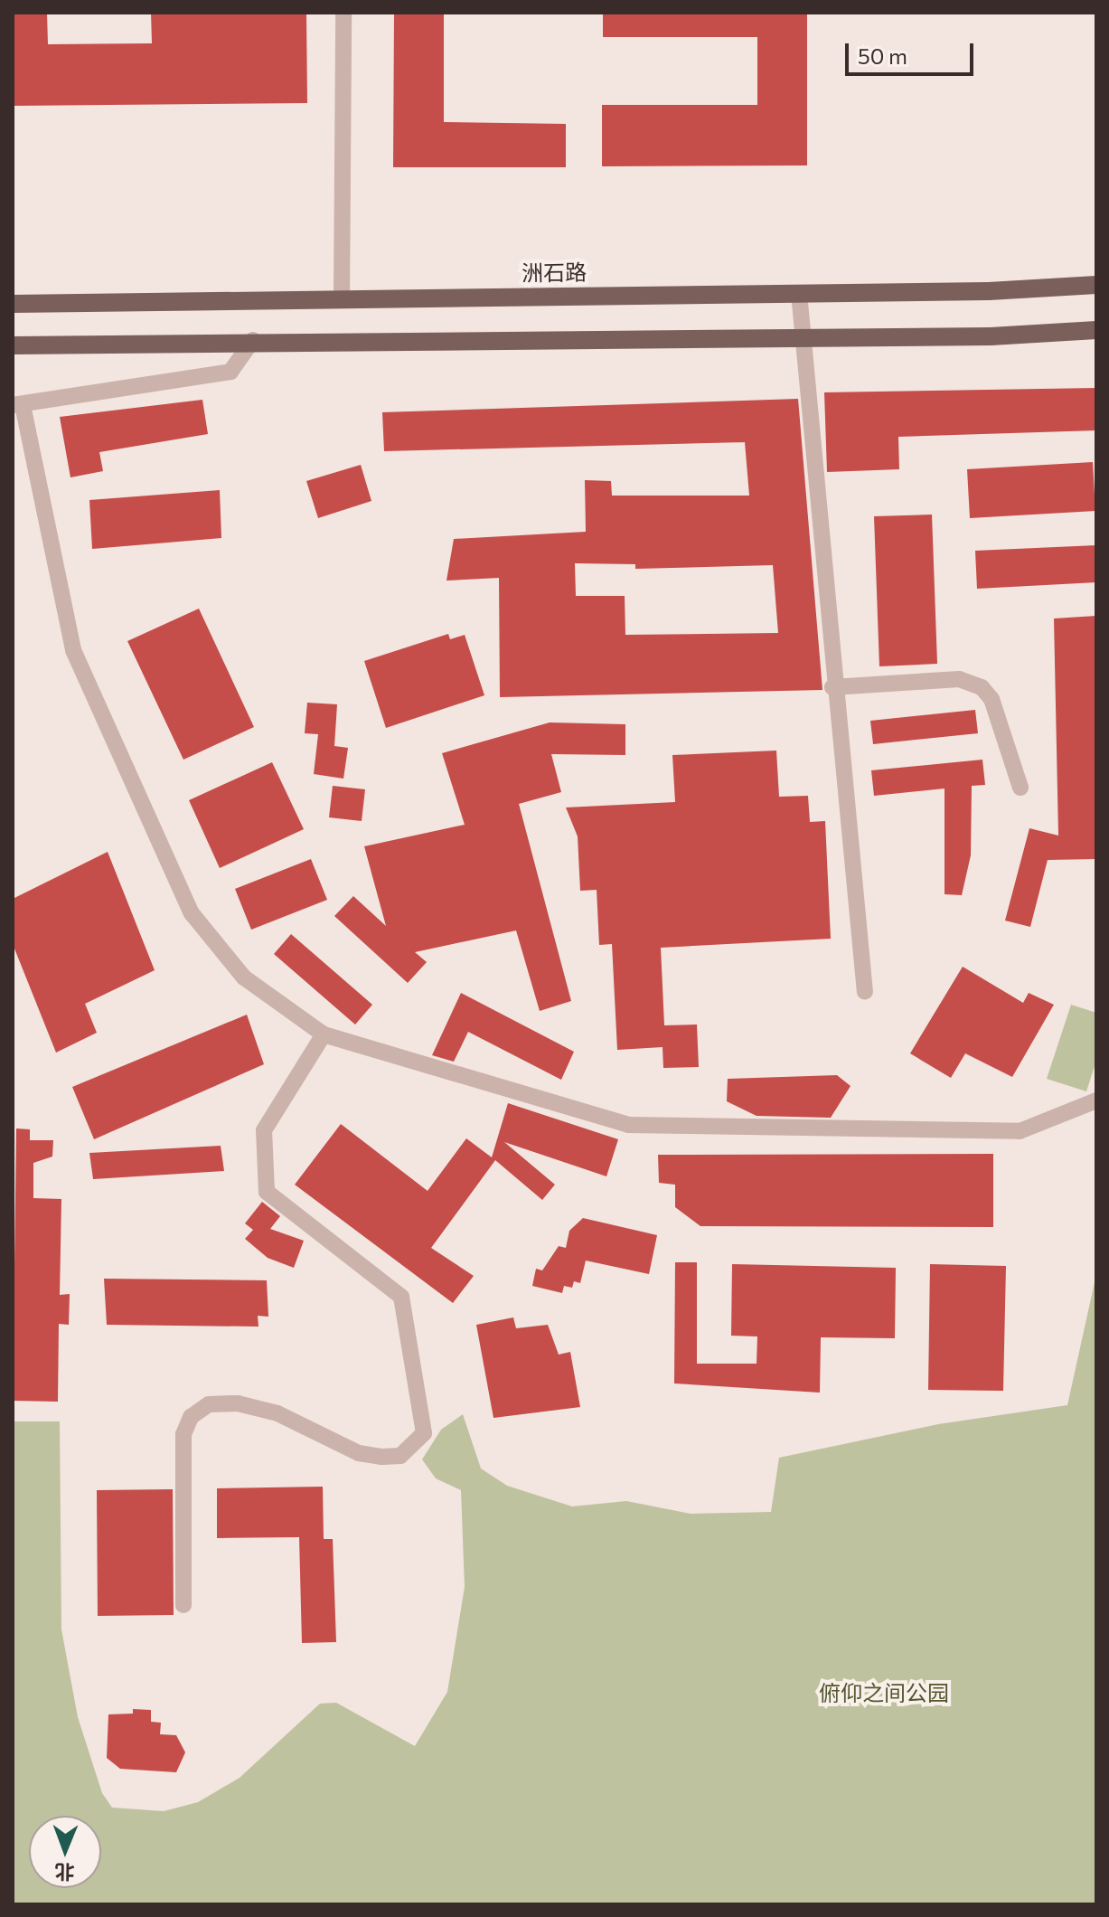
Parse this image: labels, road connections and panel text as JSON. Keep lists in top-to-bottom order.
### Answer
{
  "streets": {
    "main road": ["洲石路"]
  },
  "parks": ["俯仰之间公园"],
  "scale_bar": "50 m",
  "north": "bottom"
}
